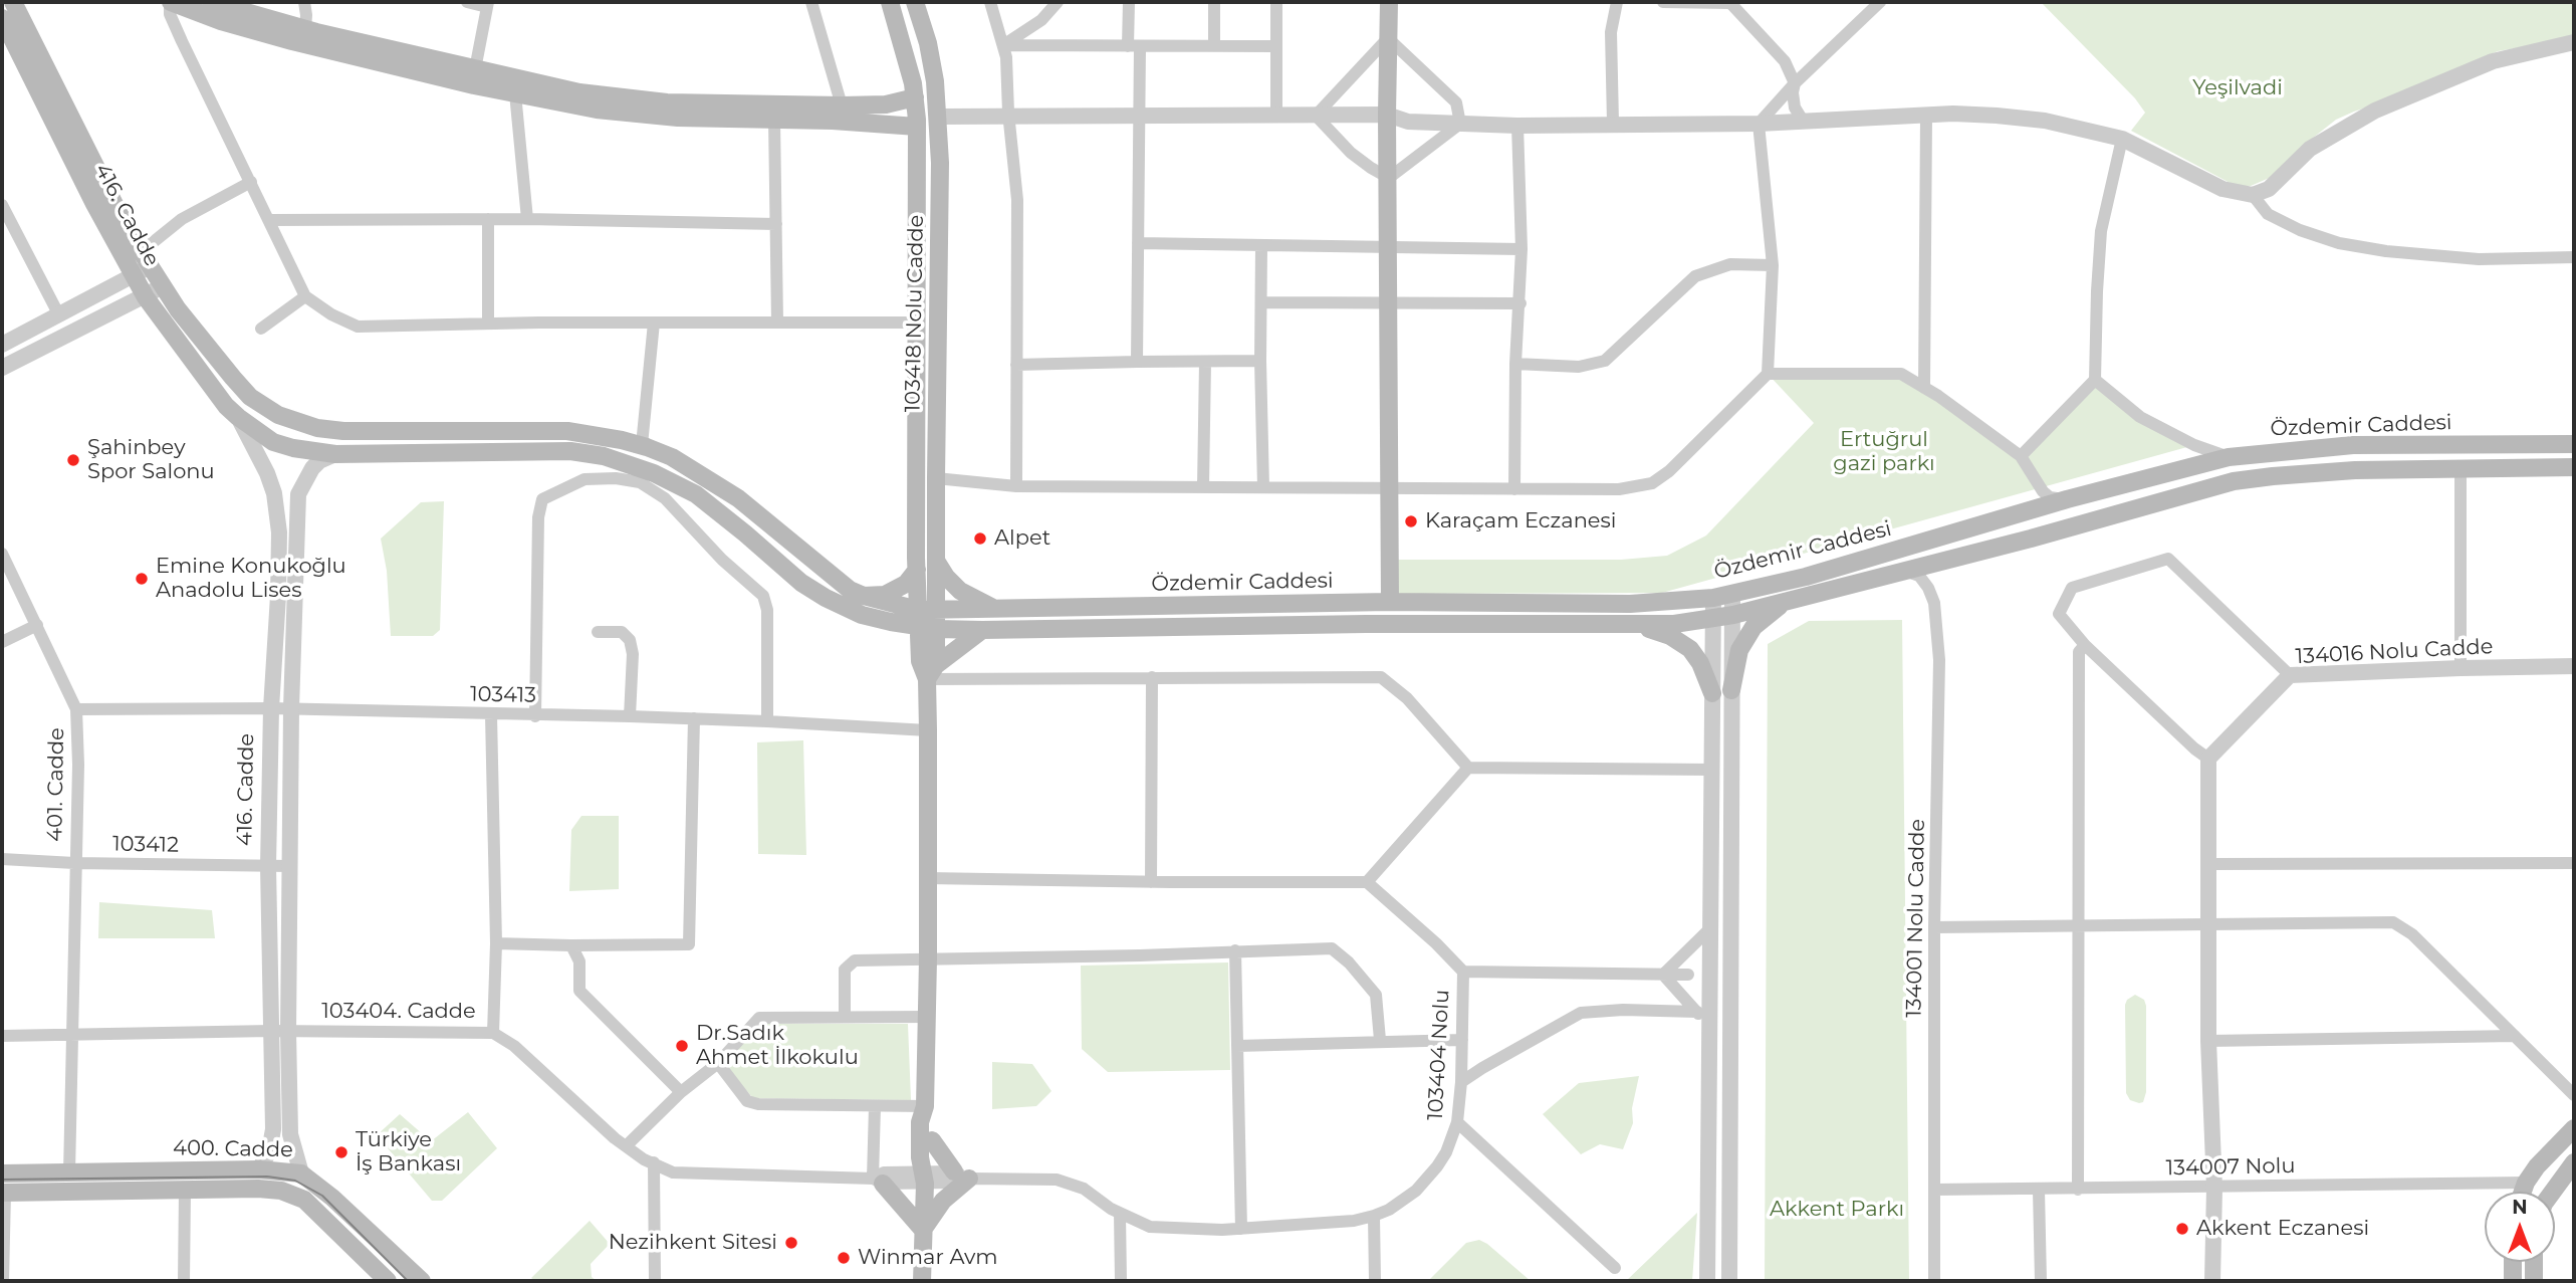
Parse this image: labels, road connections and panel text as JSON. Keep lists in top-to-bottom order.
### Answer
{
  "streets": {
    "main road": [
      "416. Cadde",
      "103418 Nolu Cadde",
      "Özdemir Caddesi",
      "400. Cadde"
    ],
    "street": [
      "134016 Nolu Cadde",
      "103413",
      "401. Cadde",
      "103412",
      "134001 Nolu Cadde",
      "103404. Cadde",
      "103404 Nolu",
      "134007 Nolu"
    ]
  },
  "crossings": [
    ["416. Cadde", "103418 Nolu Cadde"],
    ["416. Cadde", "Özdemir Caddesi"],
    ["416. Cadde", "103413"],
    ["416. Cadde", "103412"],
    ["416. Cadde", "103404. Cadde"],
    ["416. Cadde", "400. Cadde"],
    ["103418 Nolu Cadde", "Özdemir Caddesi"],
    ["Özdemir Caddesi", "134001 Nolu Cadde"],
    ["103413", "401. Cadde"],
    ["401. Cadde", "103412"],
    ["401. Cadde", "103404. Cadde"],
    ["401. Cadde", "400. Cadde"],
    ["134001 Nolu Cadde", "134007 Nolu"],
    ["103404. Cadde", "103404 Nolu"]
  ],
  "parks": ["Yeşilvadi", "Ertuğrul gazi parkı", "Akkent Parkı"],
  "places": [
    "Şahinbey Spor Salonu",
    "Karaçam Eczanesi",
    "Alpet",
    "Emine Konukoğlu Anadolu Lises",
    "Dr.Sadık Ahmet İlkokulu",
    "Türkiye İş Bankası",
    "Akkent Eczanesi",
    "Nezihkent Sitesi",
    "Winmar Avm"
  ],
  "north": "top"
}
